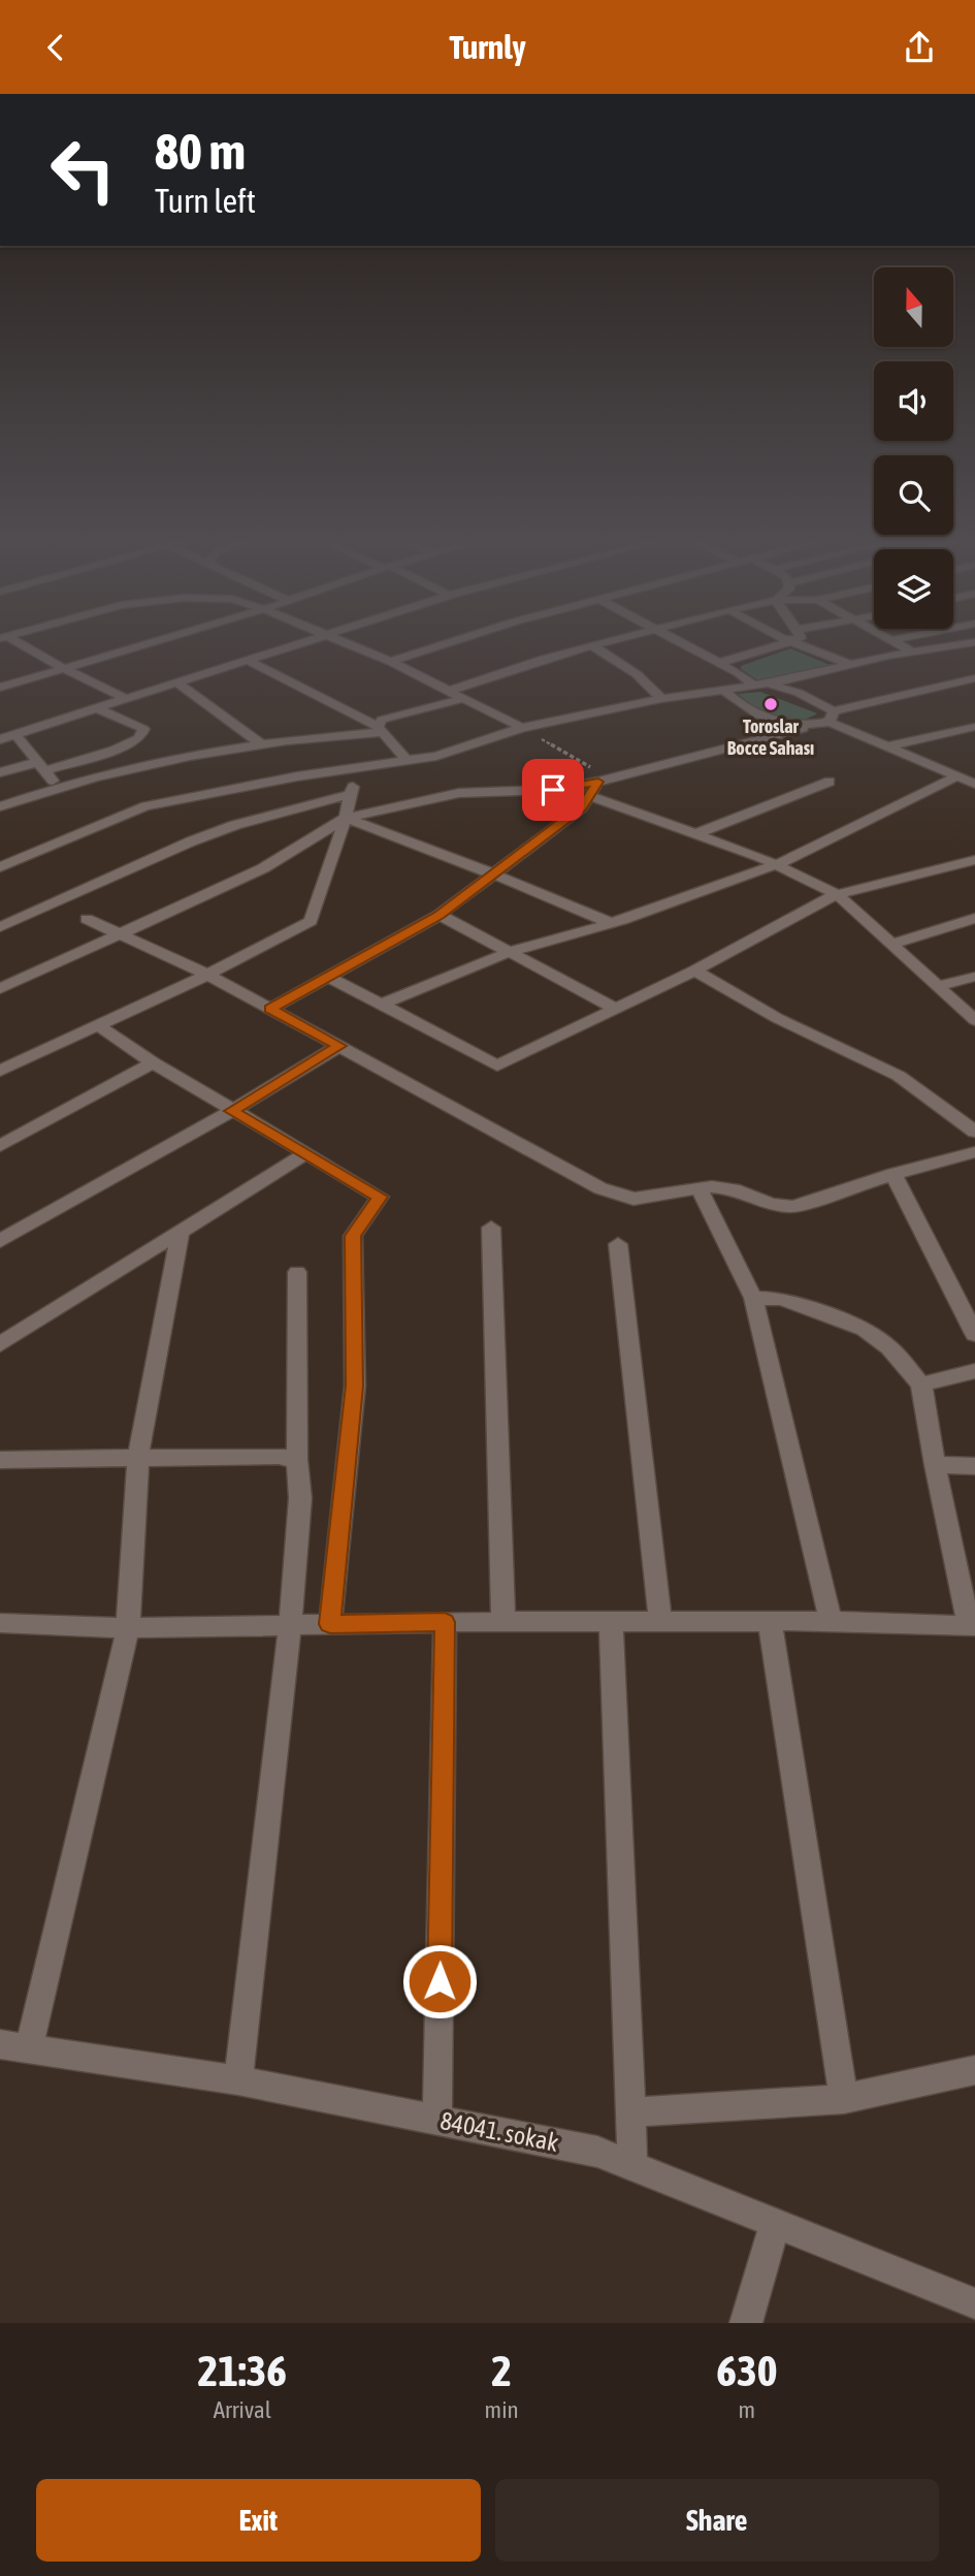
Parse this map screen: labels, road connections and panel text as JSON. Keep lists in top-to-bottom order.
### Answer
{
  "streets": {
    "street": ["84041. sokak"]
  },
  "places": ["Toroslar Bocce Sahası"],
  "north": "top",
  "page": {
    "header": "Turnly",
    "turn": ["80 m", "Turn left"],
    "eta": [
      "21:36",
      "Arrival",
      "2",
      "min",
      "630",
      "m"
    ],
    "buttons": ["Exit", "Share"]
  }
}
